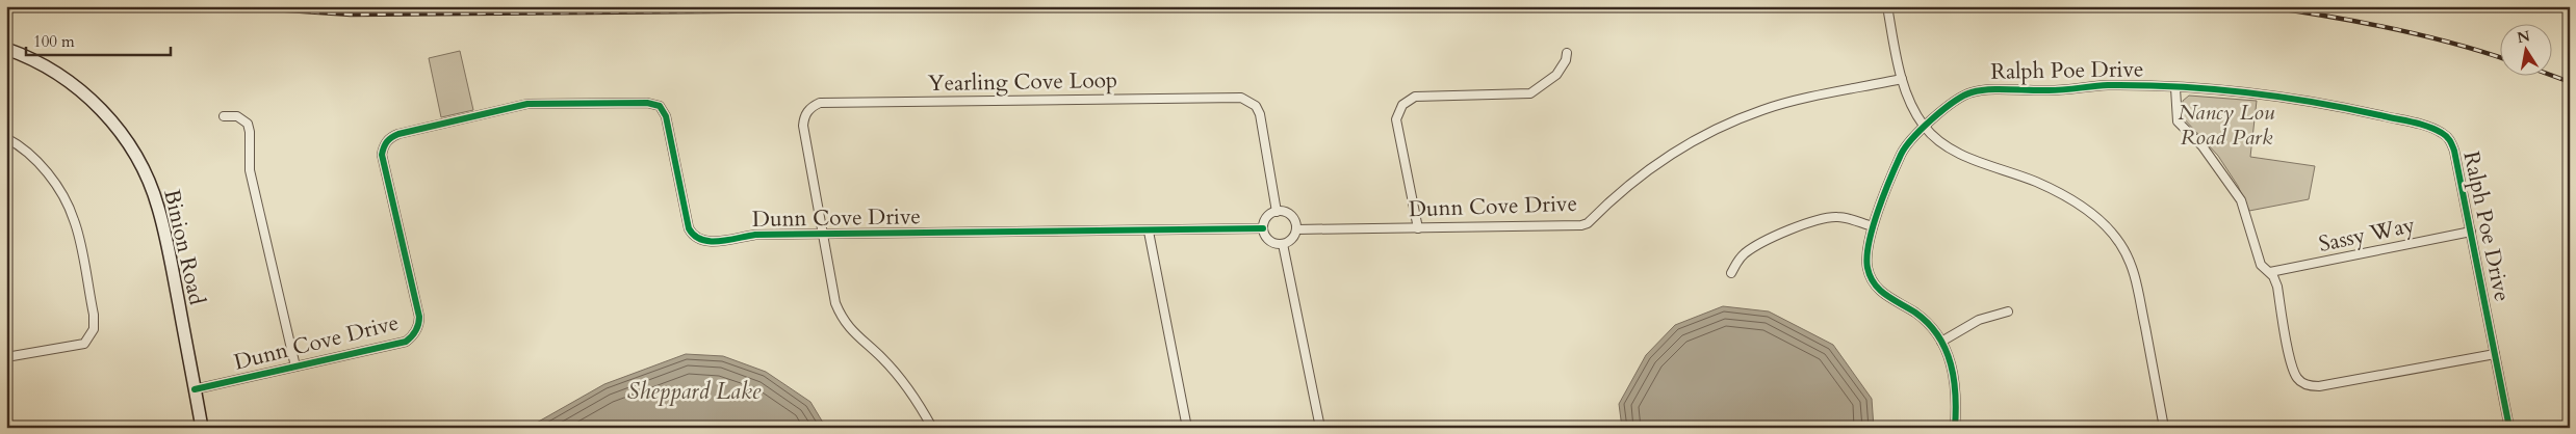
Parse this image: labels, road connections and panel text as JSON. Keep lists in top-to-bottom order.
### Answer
{
  "streets": {
    "main road": ["Binion Road"],
    "street": [
      "Ralph Poe Drive",
      "Yearling Cove Loop",
      "Dunn Cove Drive",
      "Sassy Way"
    ]
  },
  "crossings": [
    ["Ralph Poe Drive", "Sassy Way"],
    ["Yearling Cove Loop", "Dunn Cove Drive"],
    ["Dunn Cove Drive", "Binion Road"]
  ],
  "water": ["Sheppard Lake"],
  "parks": ["Nancy Lou Road Park"],
  "scale_bar": "100 m",
  "north": "top"
}
